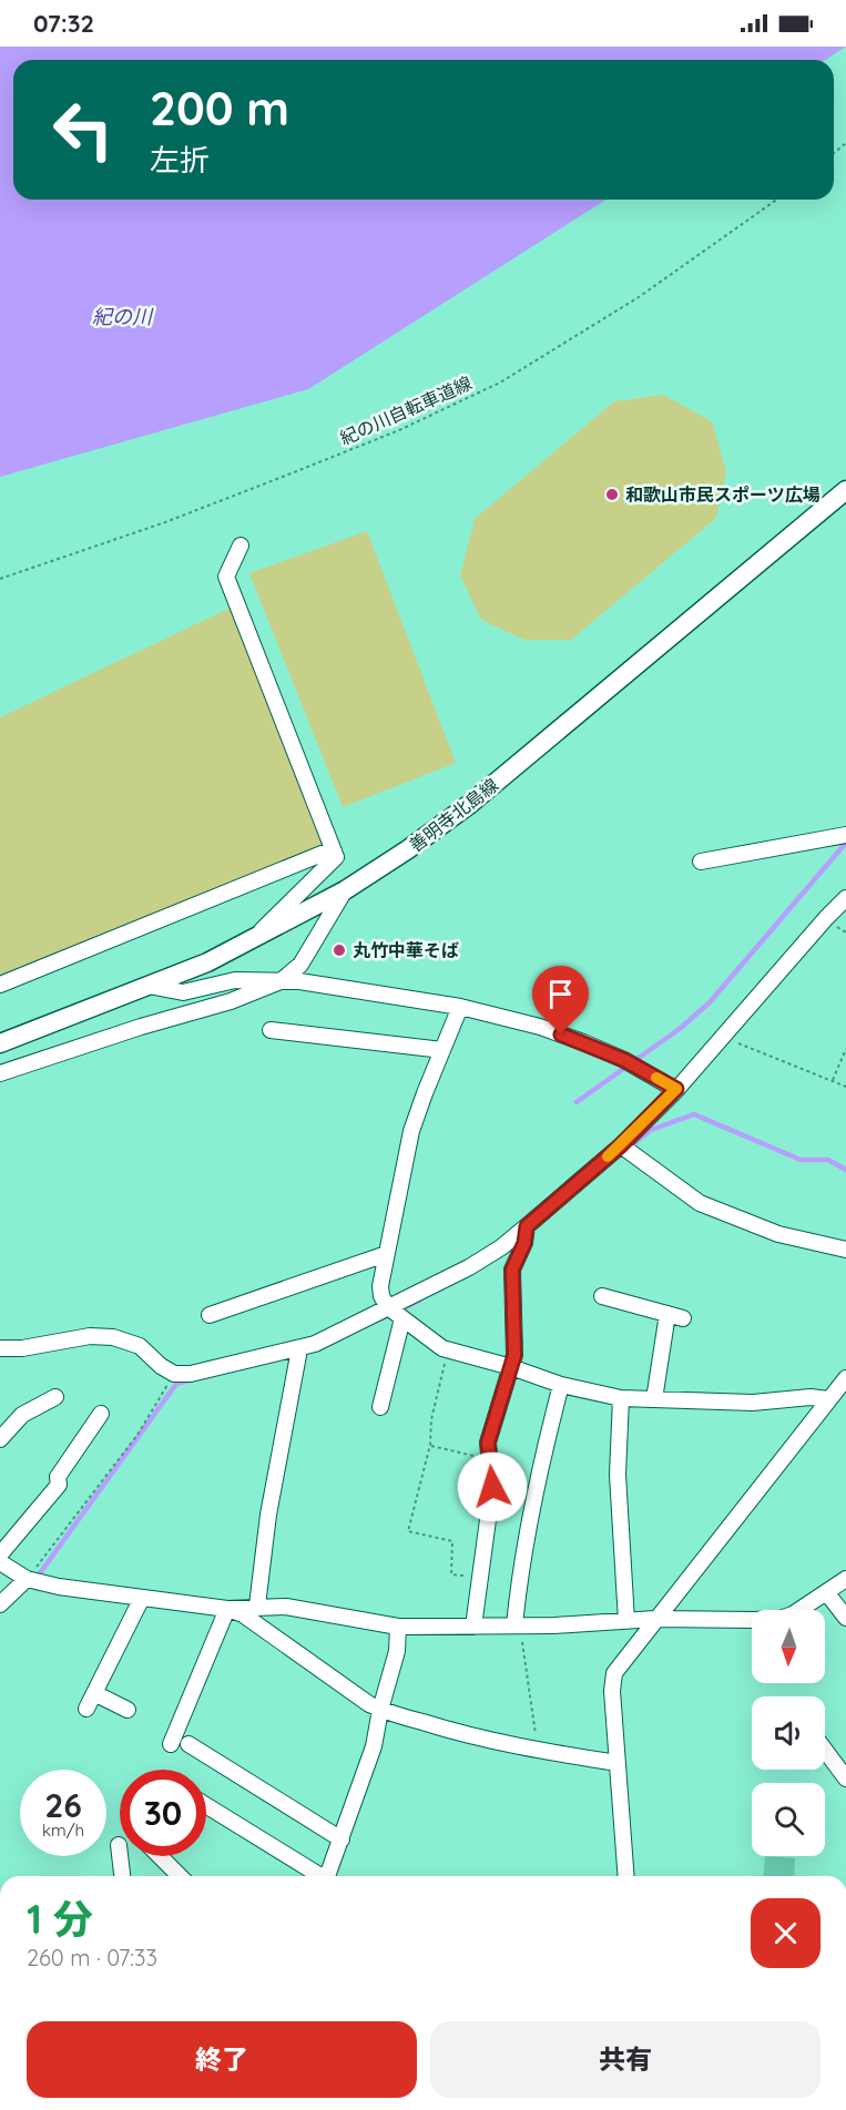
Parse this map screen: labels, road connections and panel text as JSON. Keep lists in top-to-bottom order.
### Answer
{
  "streets": {
    "main road": ["善明寺北島線"],
    "path": ["紀の川自転車道線"]
  },
  "water": ["紀の川"],
  "places": ["和歌山市民スポーツ広場", "丸竹中華そば"],
  "north": "bottom",
  "page": {
    "status": "07:32",
    "turn": ["200 m", "左折"],
    "speed": "26 km/h",
    "limit": "30",
    "heading": ["1 分", "260 m · 07:33"],
    "buttons": ["終了", "共有"]
  }
}
